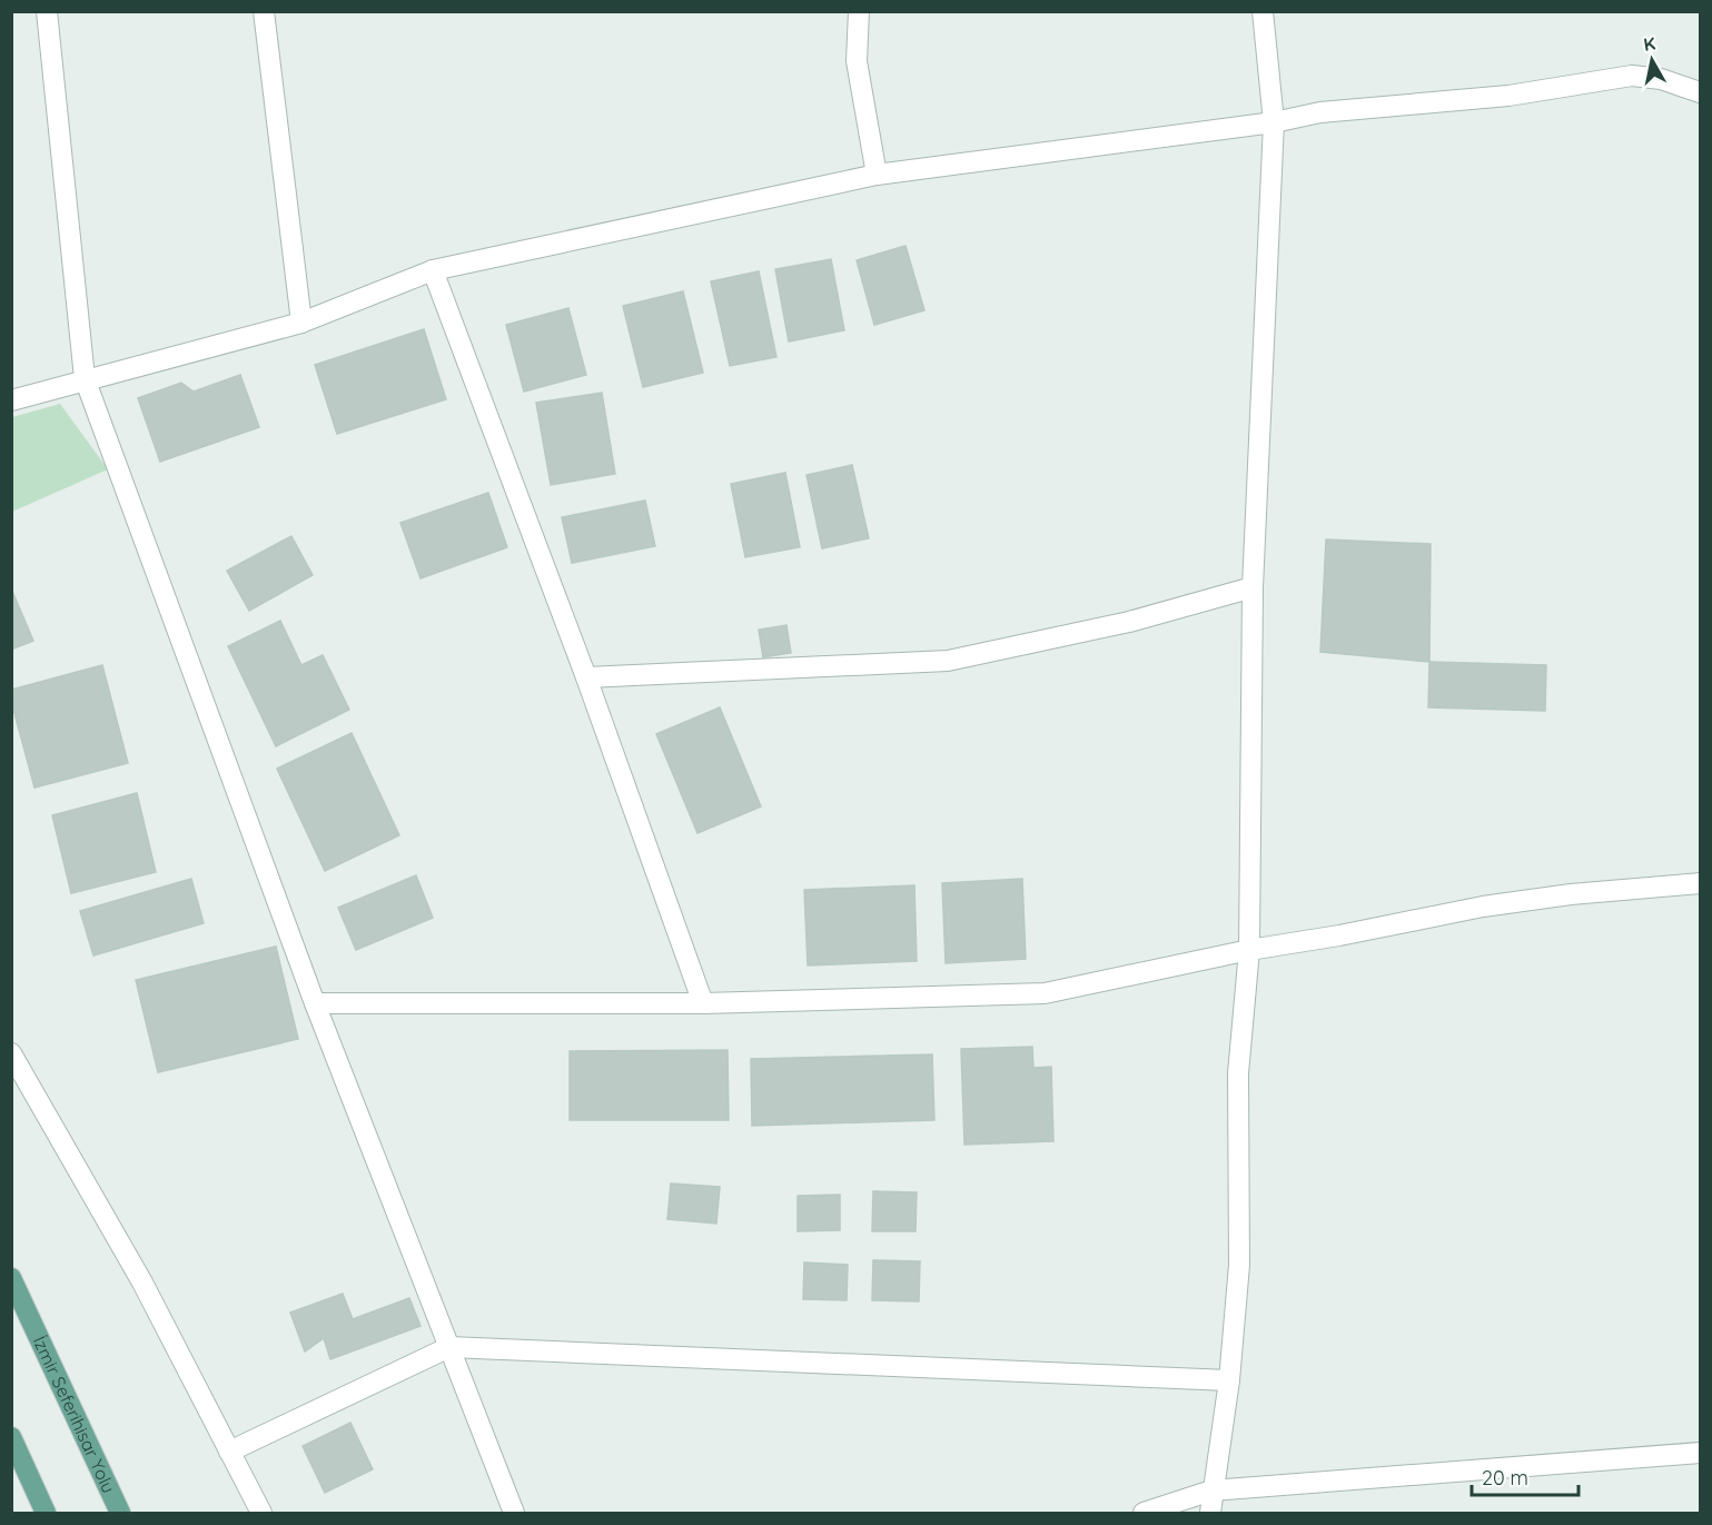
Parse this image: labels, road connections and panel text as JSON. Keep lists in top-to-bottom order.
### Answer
{
  "streets": {
    "main road": ["İzmir Seferihisar Yolu"]
  },
  "scale_bar": "20 m",
  "north": "top"
}
